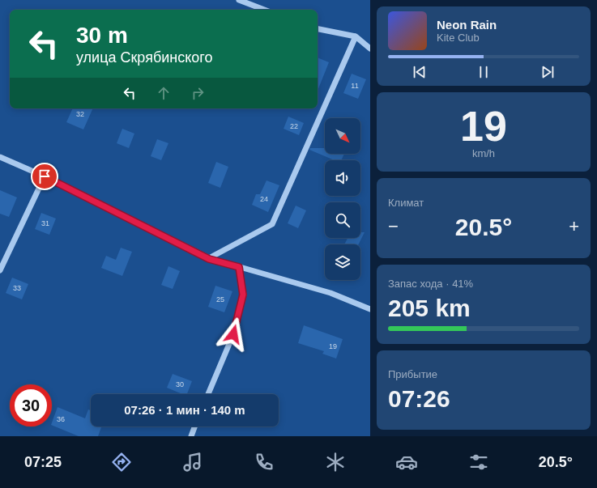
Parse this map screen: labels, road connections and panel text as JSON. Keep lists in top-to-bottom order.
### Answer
{
  "house_numbers": [
    "11",
    "32",
    "22",
    "24",
    "31",
    "33",
    "25",
    "19",
    "30",
    "36"
  ],
  "north": "bottom right",
  "page": {
    "turn": ["30 m", "улица Скрябинского"],
    "song": ["Neon Rain", "Kite Club"],
    "tile": [
      ["19", "km/h"],
      "Климат",
      ["Запас хода · 41%", "205 km"],
      ["Прибытие", "07:26"]
    ],
    "heat": ["−", "20.5°", "+"],
    "limit": "30",
    "trip": "07:26 · 1 мин · 140 m",
    "tabs": ["07:25", "20.5°"]
  }
}
